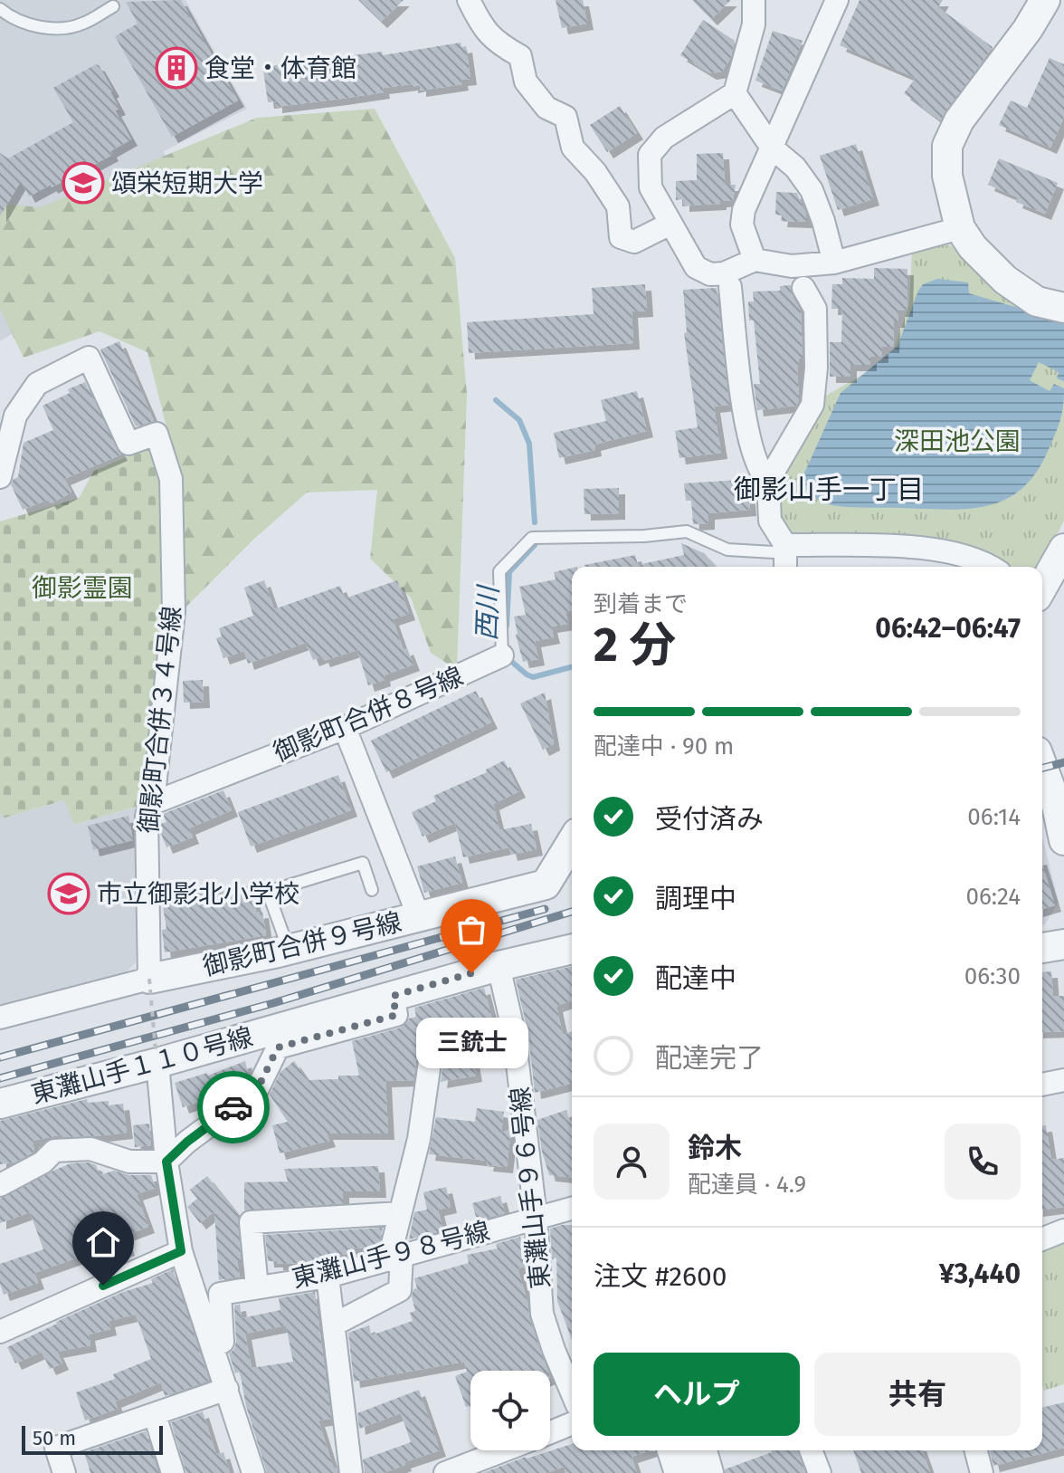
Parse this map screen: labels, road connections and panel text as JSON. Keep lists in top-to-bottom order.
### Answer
{
  "streets": {
    "street": [
      "御影町合併８号線",
      "御影町合併３４号線",
      "御影町合併９号線",
      "東灘山手１１０号線",
      "東灘山手９６号線",
      "東灘山手９８号線"
    ]
  },
  "crossings": [
    ["御影町合併８号線", "御影町合併３４号線"],
    ["御影町合併３４号線", "御影町合併９号線"],
    ["東灘山手１１０号線", "東灘山手９６号線"],
    ["東灘山手９６号線", "東灘山手９８号線"]
  ],
  "districts": ["御影山手一丁目"],
  "water": ["西川"],
  "parks": ["深田池公園", "御影霊園"],
  "places": {
    "building": ["食堂・体育館"],
    "school or university": ["頌栄短期大学", "市立御影北小学校"],
    "other": ["三銃士"]
  },
  "scale_bar": "50 m",
  "page": {
    "heading": ["2 分", "到着まで", "06:42–06:47"],
    "panel": [
      "鈴木",
      "配達員 · 4.9",
      "注文 #2600",
      "¥3,440"
    ],
    "bar": "配達中 · 90 m",
    "list": [
      ["受付済み", "06:14"],
      ["調理中", "06:24"],
      ["配達中", "06:30"],
      "配達完了"
    ],
    "bubble": "三銃士",
    "buttons": ["ヘルプ", "共有"],
    "scale": "50 m"
  }
}
